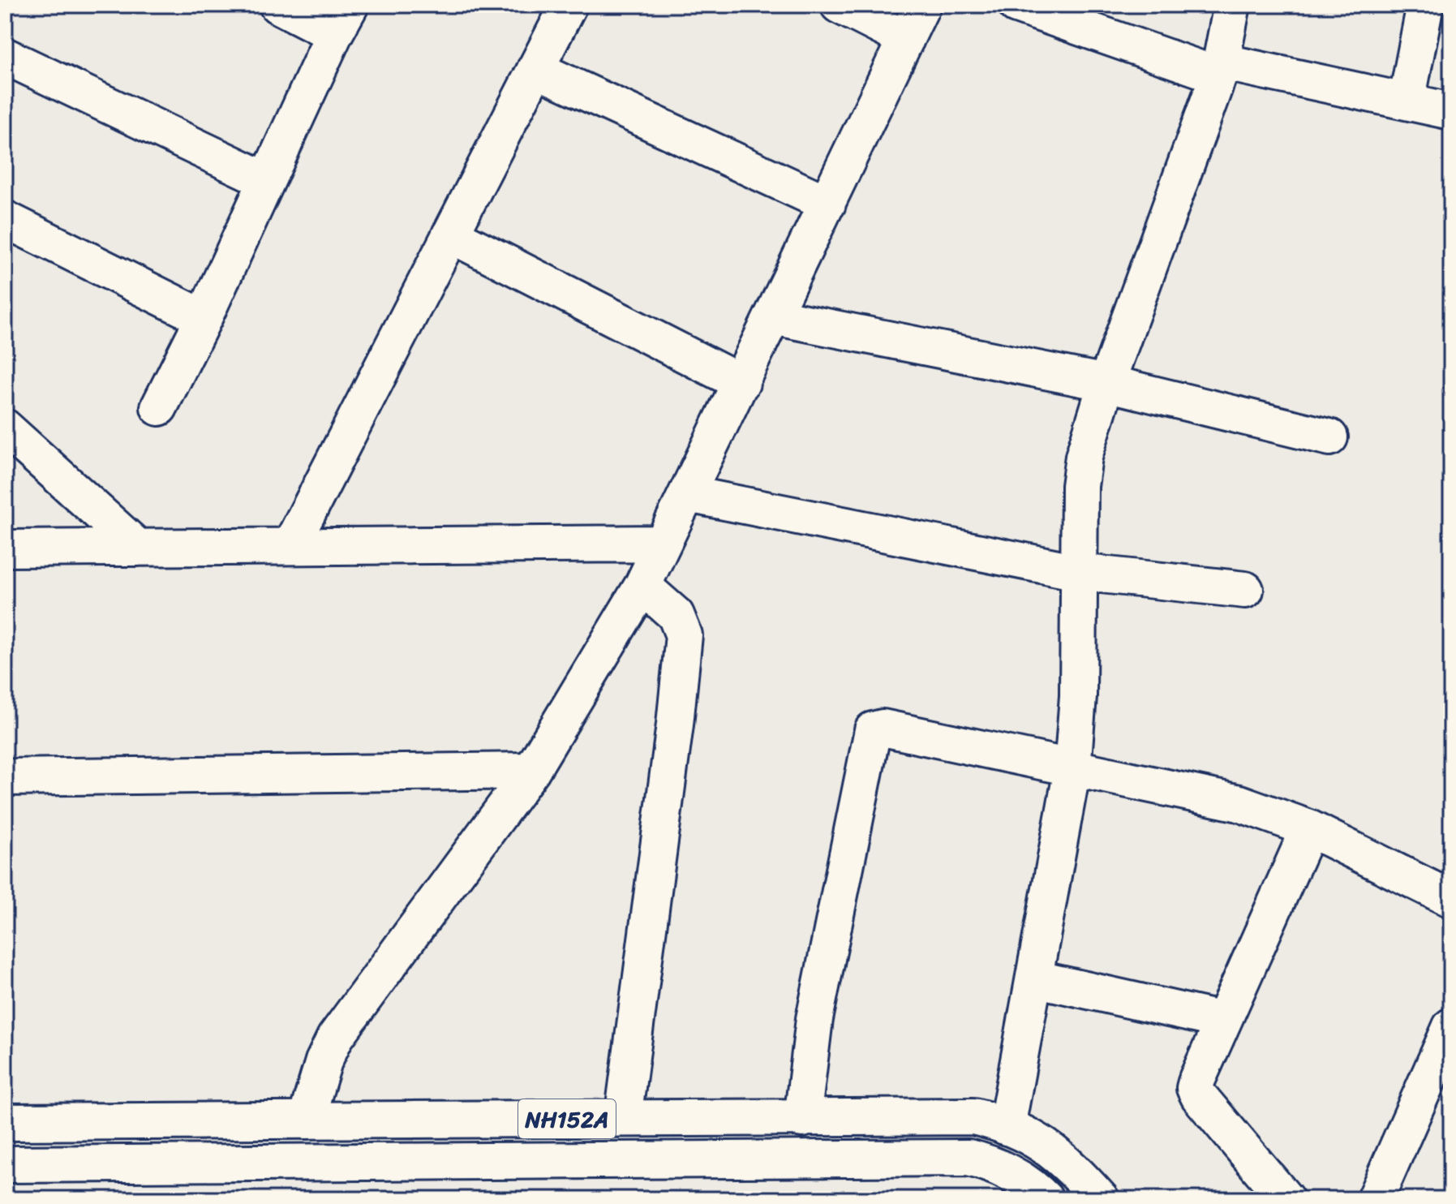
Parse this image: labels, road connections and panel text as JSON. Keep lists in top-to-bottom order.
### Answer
{
  "streets": {
    "main road": ["NH152A"]
  }
}
